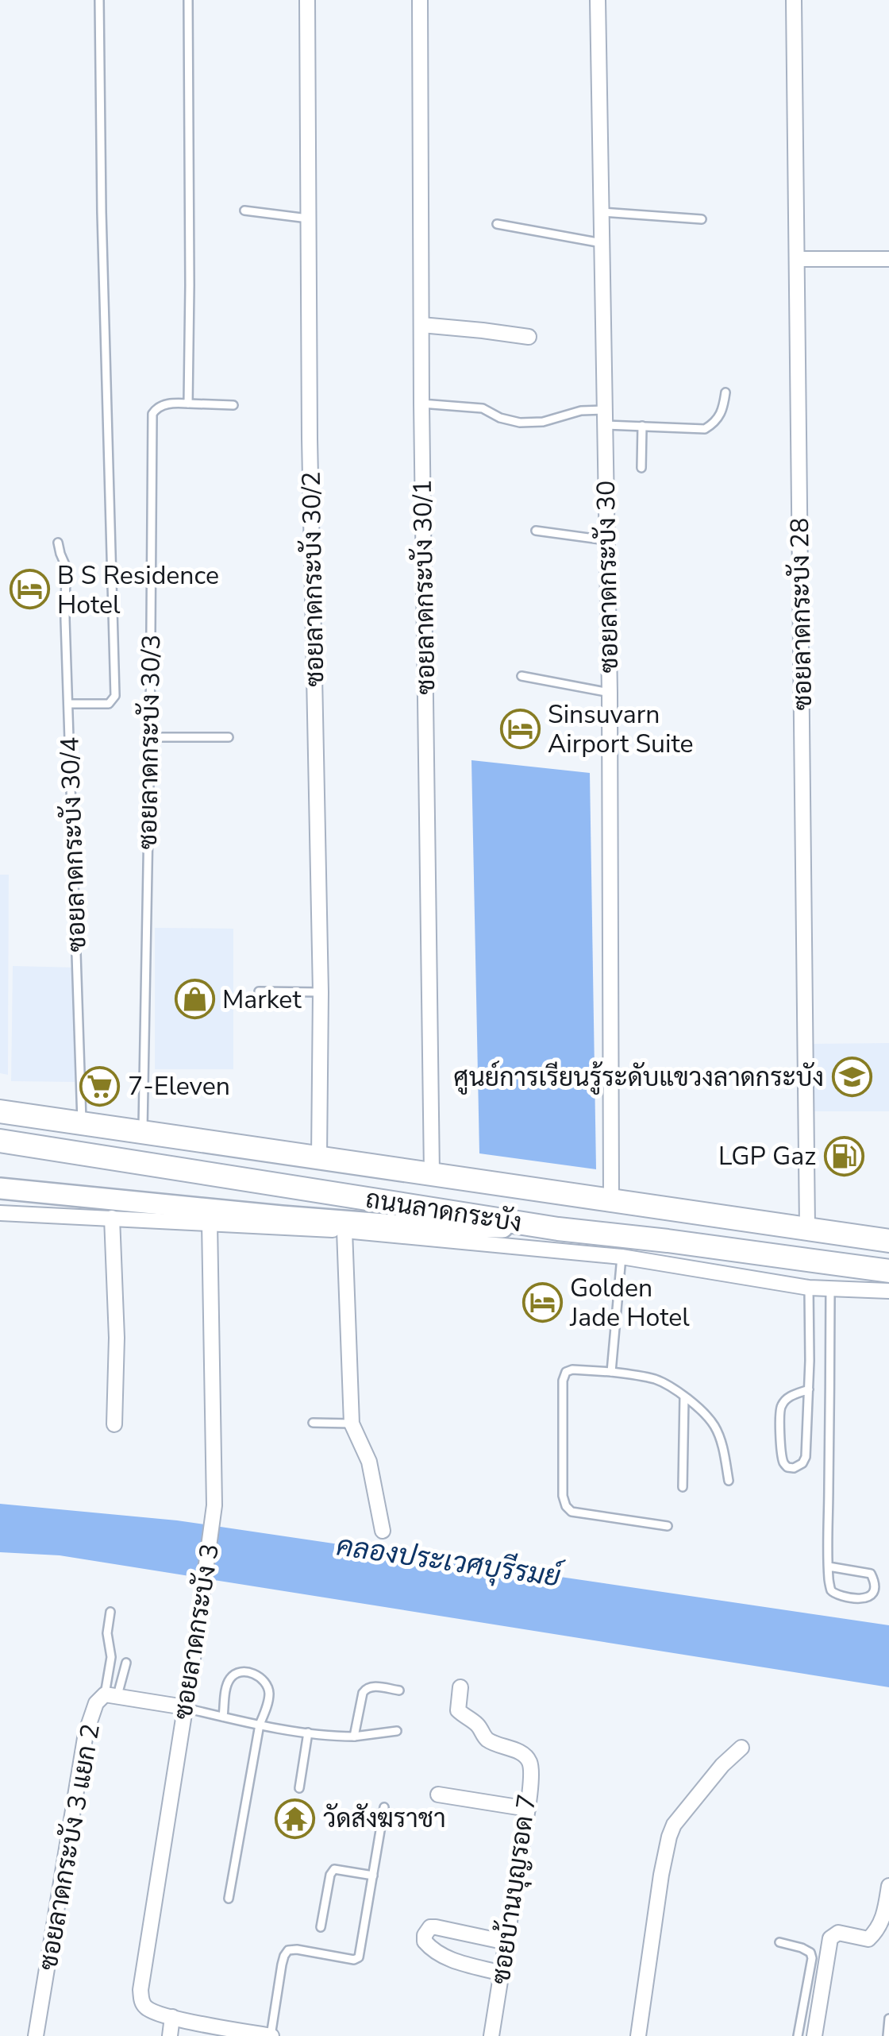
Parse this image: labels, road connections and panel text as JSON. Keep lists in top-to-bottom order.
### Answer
{
  "streets": {
    "main road": ["ถนนลาดกระบัง"],
    "street": [
      "ซอยลาดกระบัง 30",
      "ซอยลาดกระบัง 30/2",
      "ซอยลาดกระบัง 30/1",
      "ซอยลาดกระบัง 28",
      "ซอยลาดกระบัง 3",
      "ซอยลาดกระบัง 3 แยก 2",
      "ซอยบ้านบุญรอด 7"
    ],
    "lane": ["ซอยลาดกระบัง 30/3", "ซอยลาดกระบัง 30/4"]
  },
  "crossings": [
    ["ซอยลาดกระบัง 30", "ถนนลาดกระบัง"],
    ["ซอยลาดกระบัง 30/2", "ถนนลาดกระบัง"],
    ["ซอยลาดกระบัง 30/1", "ถนนลาดกระบัง"],
    ["ซอยลาดกระบัง 28", "ถนนลาดกระบัง"],
    ["ซอยลาดกระบัง 30/3", "ถนนลาดกระบัง"],
    ["ซอยลาดกระบัง 30/4", "ถนนลาดกระบัง"],
    ["ซอยลาดกระบัง 3", "ซอยลาดกระบัง 3 แยก 2"]
  ],
  "water": ["คลองประเวศบุรีรมย์"],
  "places": {
    "hotel": ["B S Residence Hotel", "Sinsuvarn Airport Suite", "Golden Jade Hotel"],
    "shop": ["Market"],
    "school or university": ["ศูนย์การเรียนรู้ระดับแขวงลาดกระบัง"],
    "supermarket": ["7-Eleven"],
    "fuel station": ["LGP Gaz"],
    "temple": ["วัดสังฆราชา"]
  }
}
